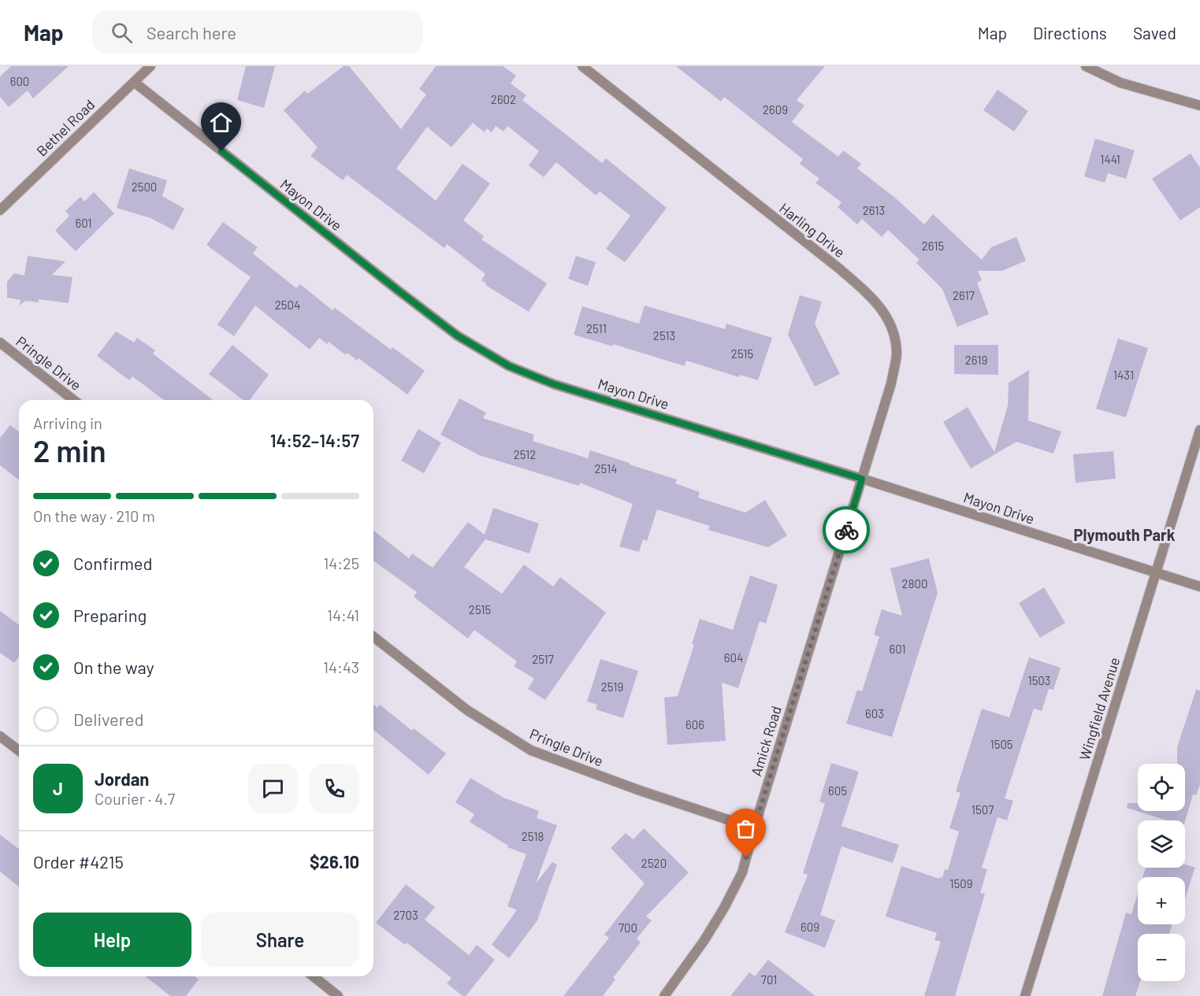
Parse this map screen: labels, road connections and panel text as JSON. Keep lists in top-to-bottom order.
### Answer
{
  "streets": {
    "street": [
      "Bethel Road",
      "Mayon Drive",
      "Harling Drive",
      "Pringle Drive",
      "Wingfield Avenue",
      "Amick Road"
    ]
  },
  "crossings": [
    ["Bethel Road", "Mayon Drive"],
    ["Mayon Drive", "Harling Drive"],
    ["Mayon Drive", "Wingfield Avenue"],
    ["Mayon Drive", "Amick Road"],
    ["Harling Drive", "Amick Road"],
    ["Pringle Drive", "Amick Road"]
  ],
  "districts": ["Plymouth Park"],
  "house_numbers": [
    "600",
    "2602",
    "2609",
    "1441",
    "2500",
    "2613",
    "601",
    "2615",
    "2617",
    "2504",
    "2511",
    "2513",
    "2515",
    "2619",
    "1431",
    "2512",
    "2514",
    "2800",
    "2515",
    "601",
    "604",
    "2517",
    "1503",
    "2519",
    "603",
    "606",
    "1505",
    "605",
    "1507",
    "2518",
    "2520",
    "1509",
    "2703",
    "609",
    "700",
    "701"
  ],
  "page": {
    "header": "Map",
    "search": "Search here",
    "nav": ["Map", "Directions", "Saved"],
    "heading": ["2 min", "Arriving in", "14:52–14:57"],
    "panel": [
      "Jordan",
      "Courier · 4.7",
      "Order #4215",
      "$26.10"
    ],
    "bar": "On the way · 210 m",
    "list": [
      ["Confirmed", "14:25"],
      ["Preparing", "14:41"],
      ["On the way", "14:43"],
      "Delivered"
    ],
    "map_buttons": ["+", "−"],
    "round": "J",
    "buttons": ["Help", "Share"]
  }
}
